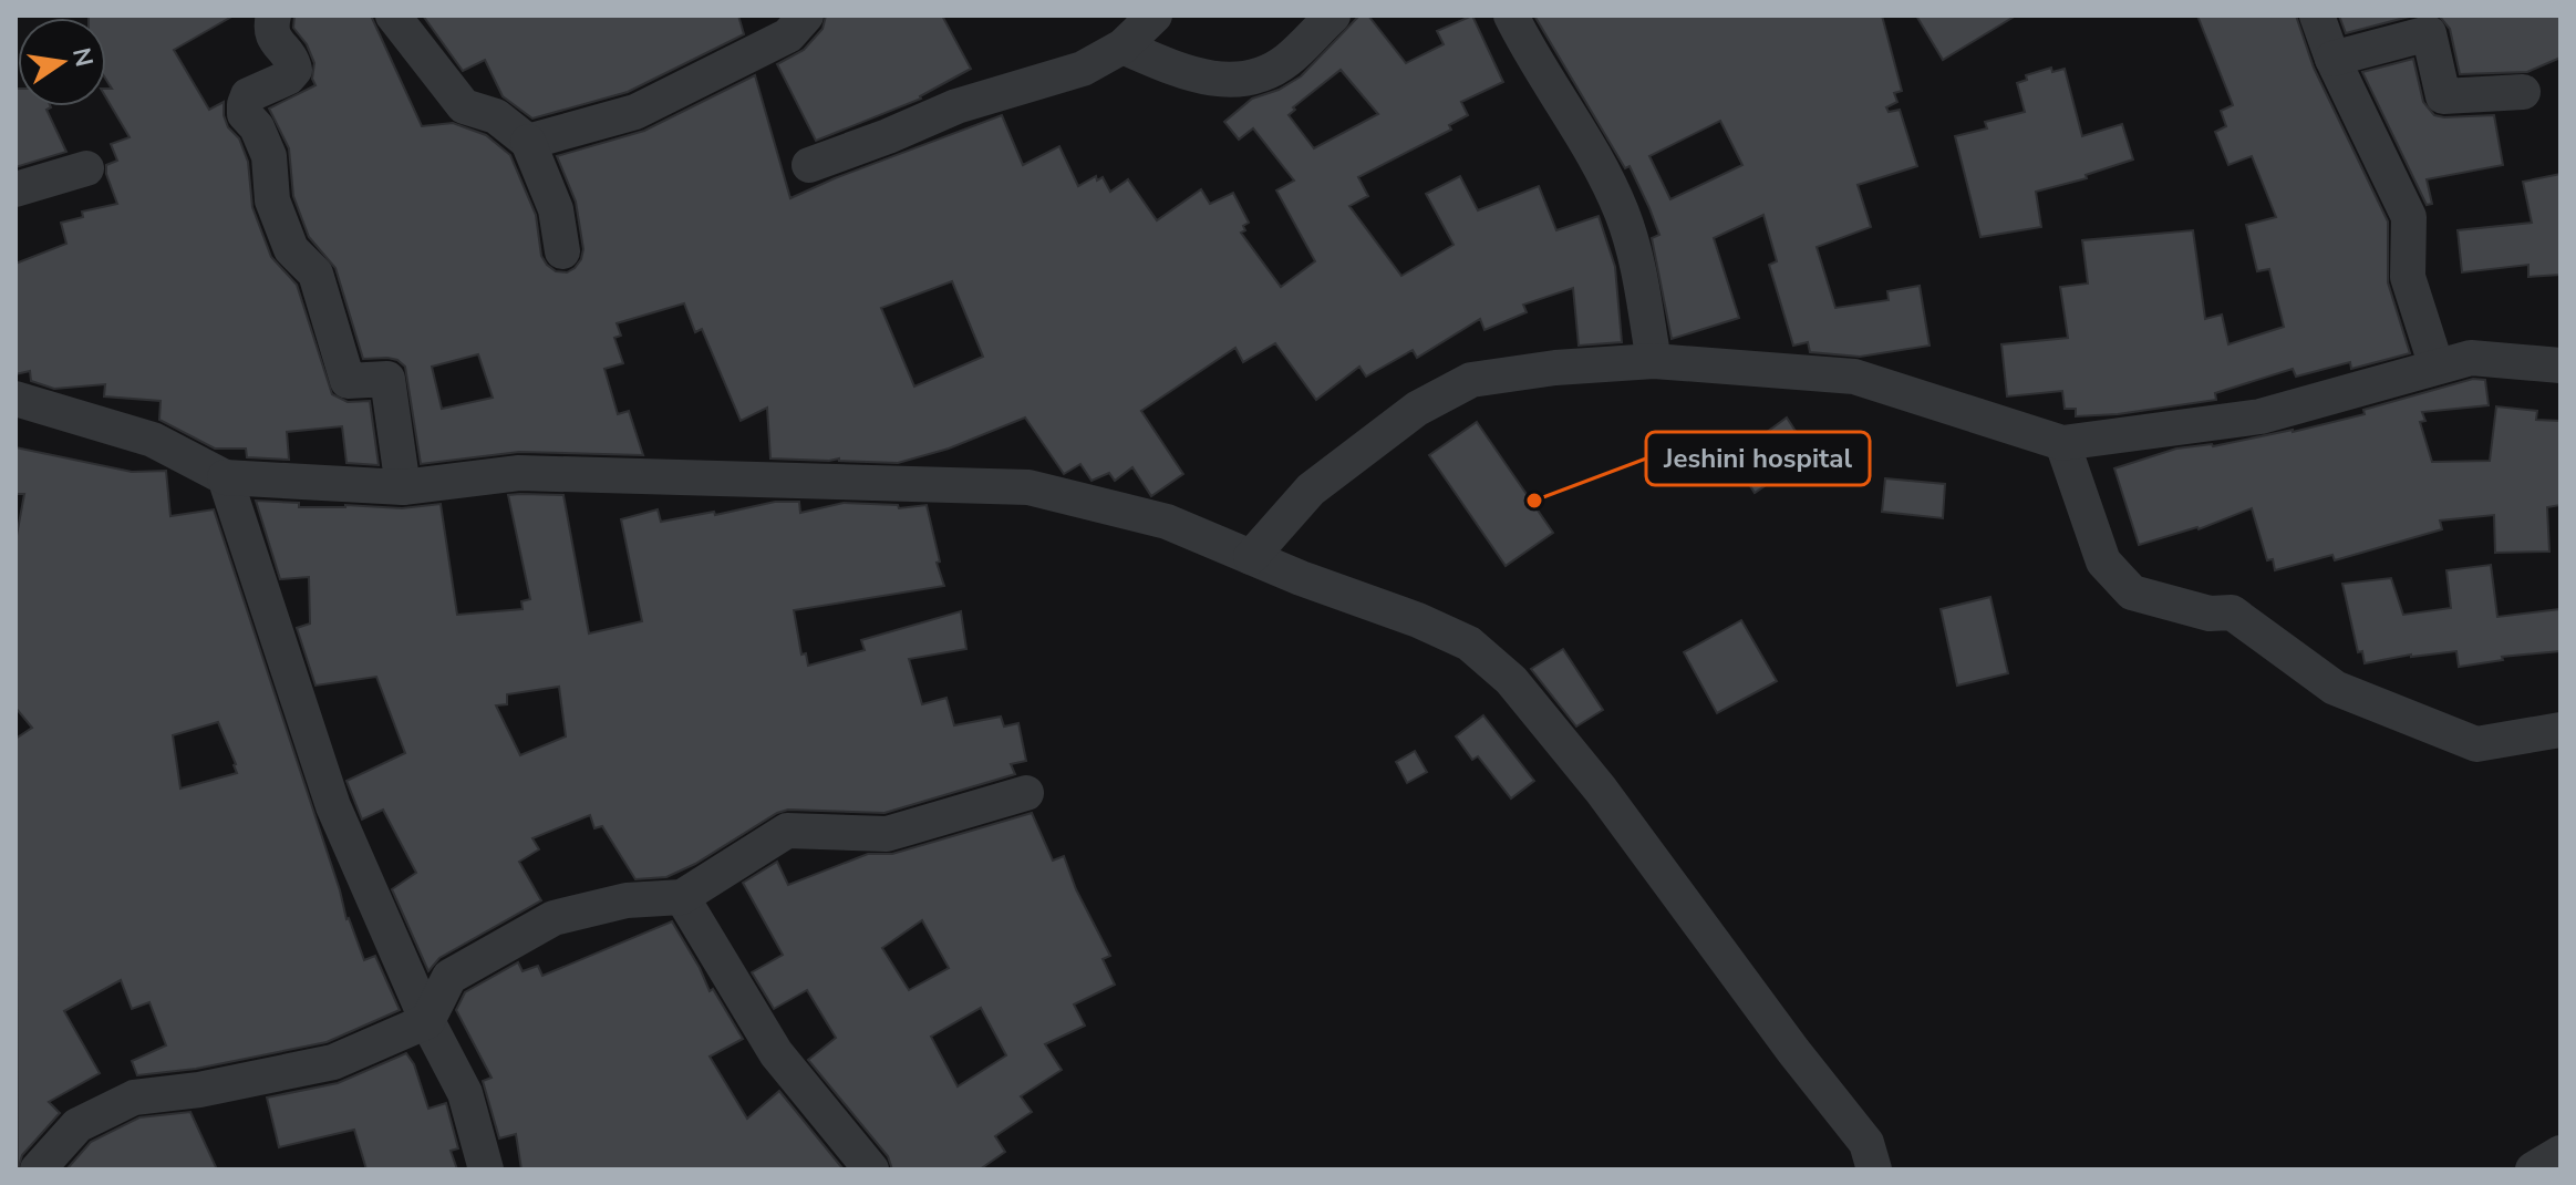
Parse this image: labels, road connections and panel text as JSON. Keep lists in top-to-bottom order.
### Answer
{
  "places": ["Jeshini hospital"],
  "north": "right"
}
